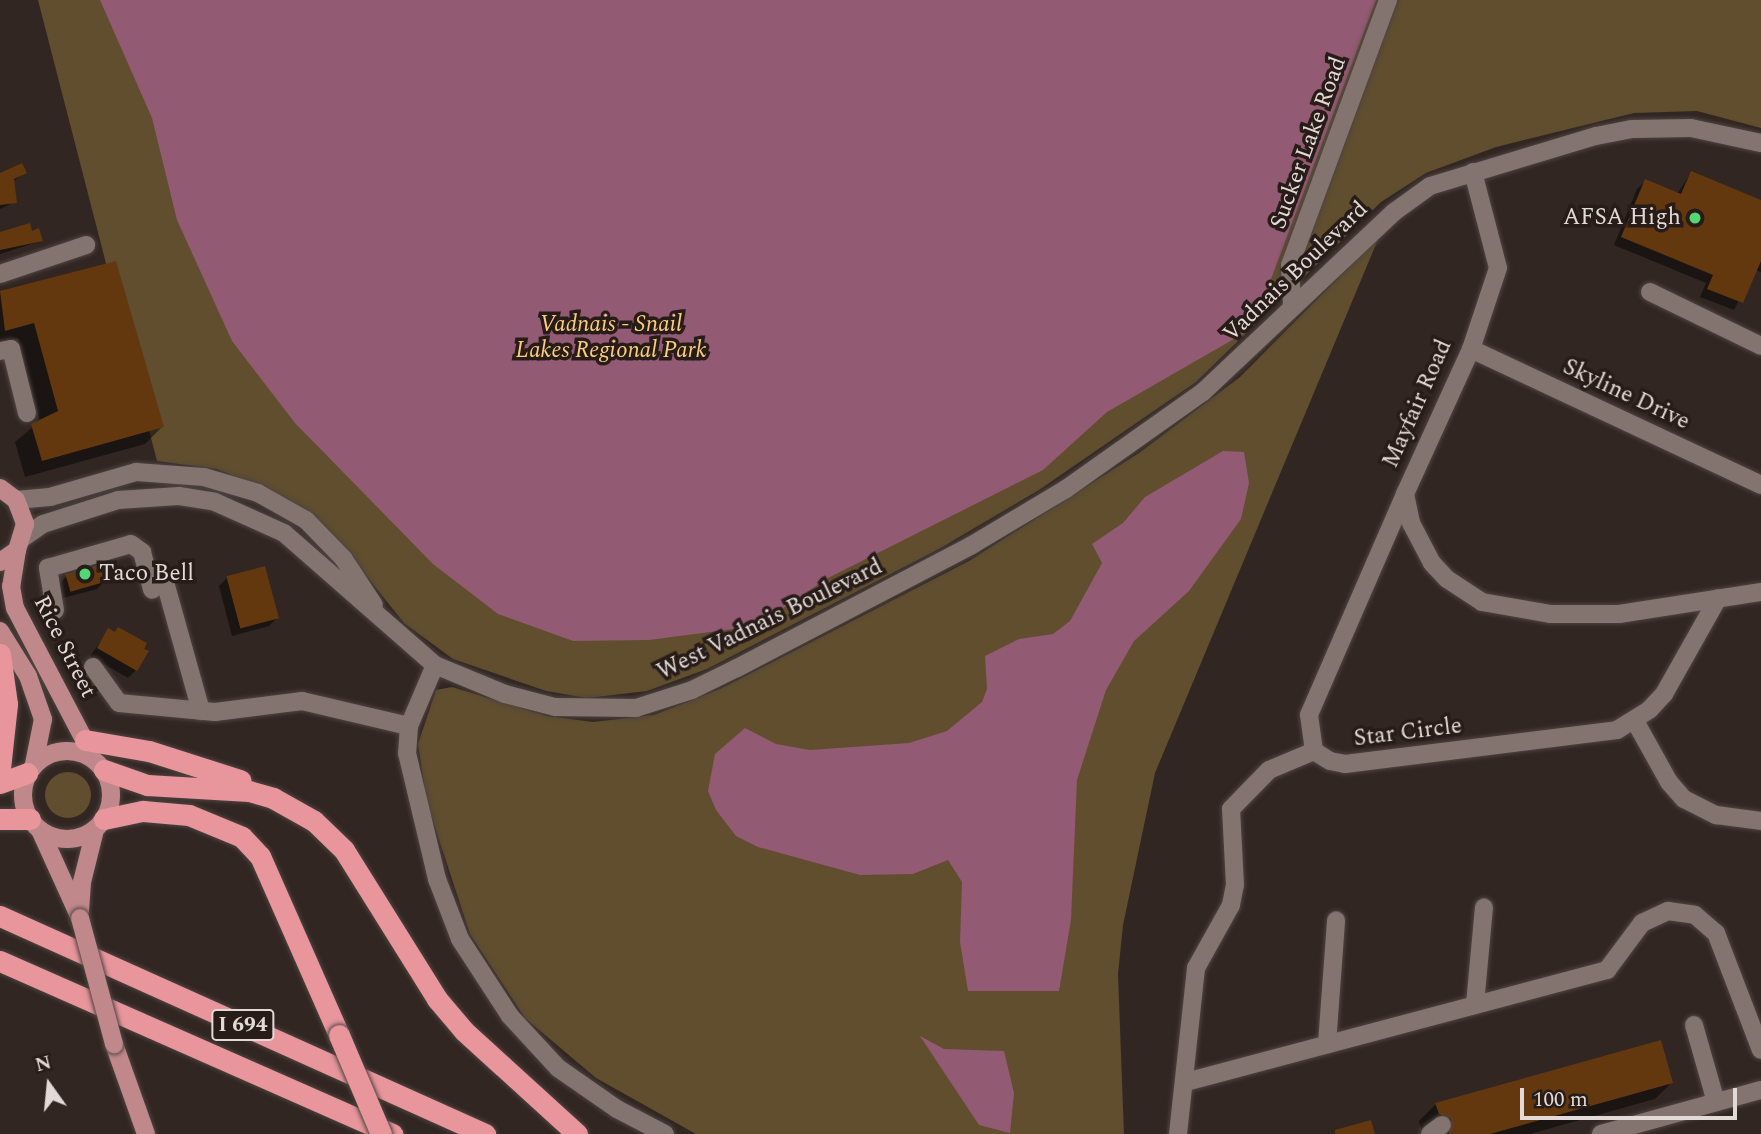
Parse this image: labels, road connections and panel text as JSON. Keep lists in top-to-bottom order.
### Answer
{
  "streets": {
    "highway": ["I 694"],
    "main road": ["Rice Street"],
    "street": [
      "Sucker Lake Road",
      "Vadnais Boulevard",
      "Skyline Drive",
      "Mayfair Road",
      "West Vadnais Boulevard",
      "Star Circle"
    ]
  },
  "crossings": [
    ["Sucker Lake Road", "Vadnais Boulevard"],
    ["Vadnais Boulevard", "Mayfair Road"],
    ["Vadnais Boulevard", "West Vadnais Boulevard"],
    ["Skyline Drive", "Mayfair Road"],
    ["Mayfair Road", "Star Circle"],
    ["West Vadnais Boulevard", "Rice Street"]
  ],
  "parks": ["Vadnais - Snail Lakes Regional Park"],
  "places": ["AFSA High", "Taco Bell"],
  "scale_bar": "100 m",
  "north": "top"
}
